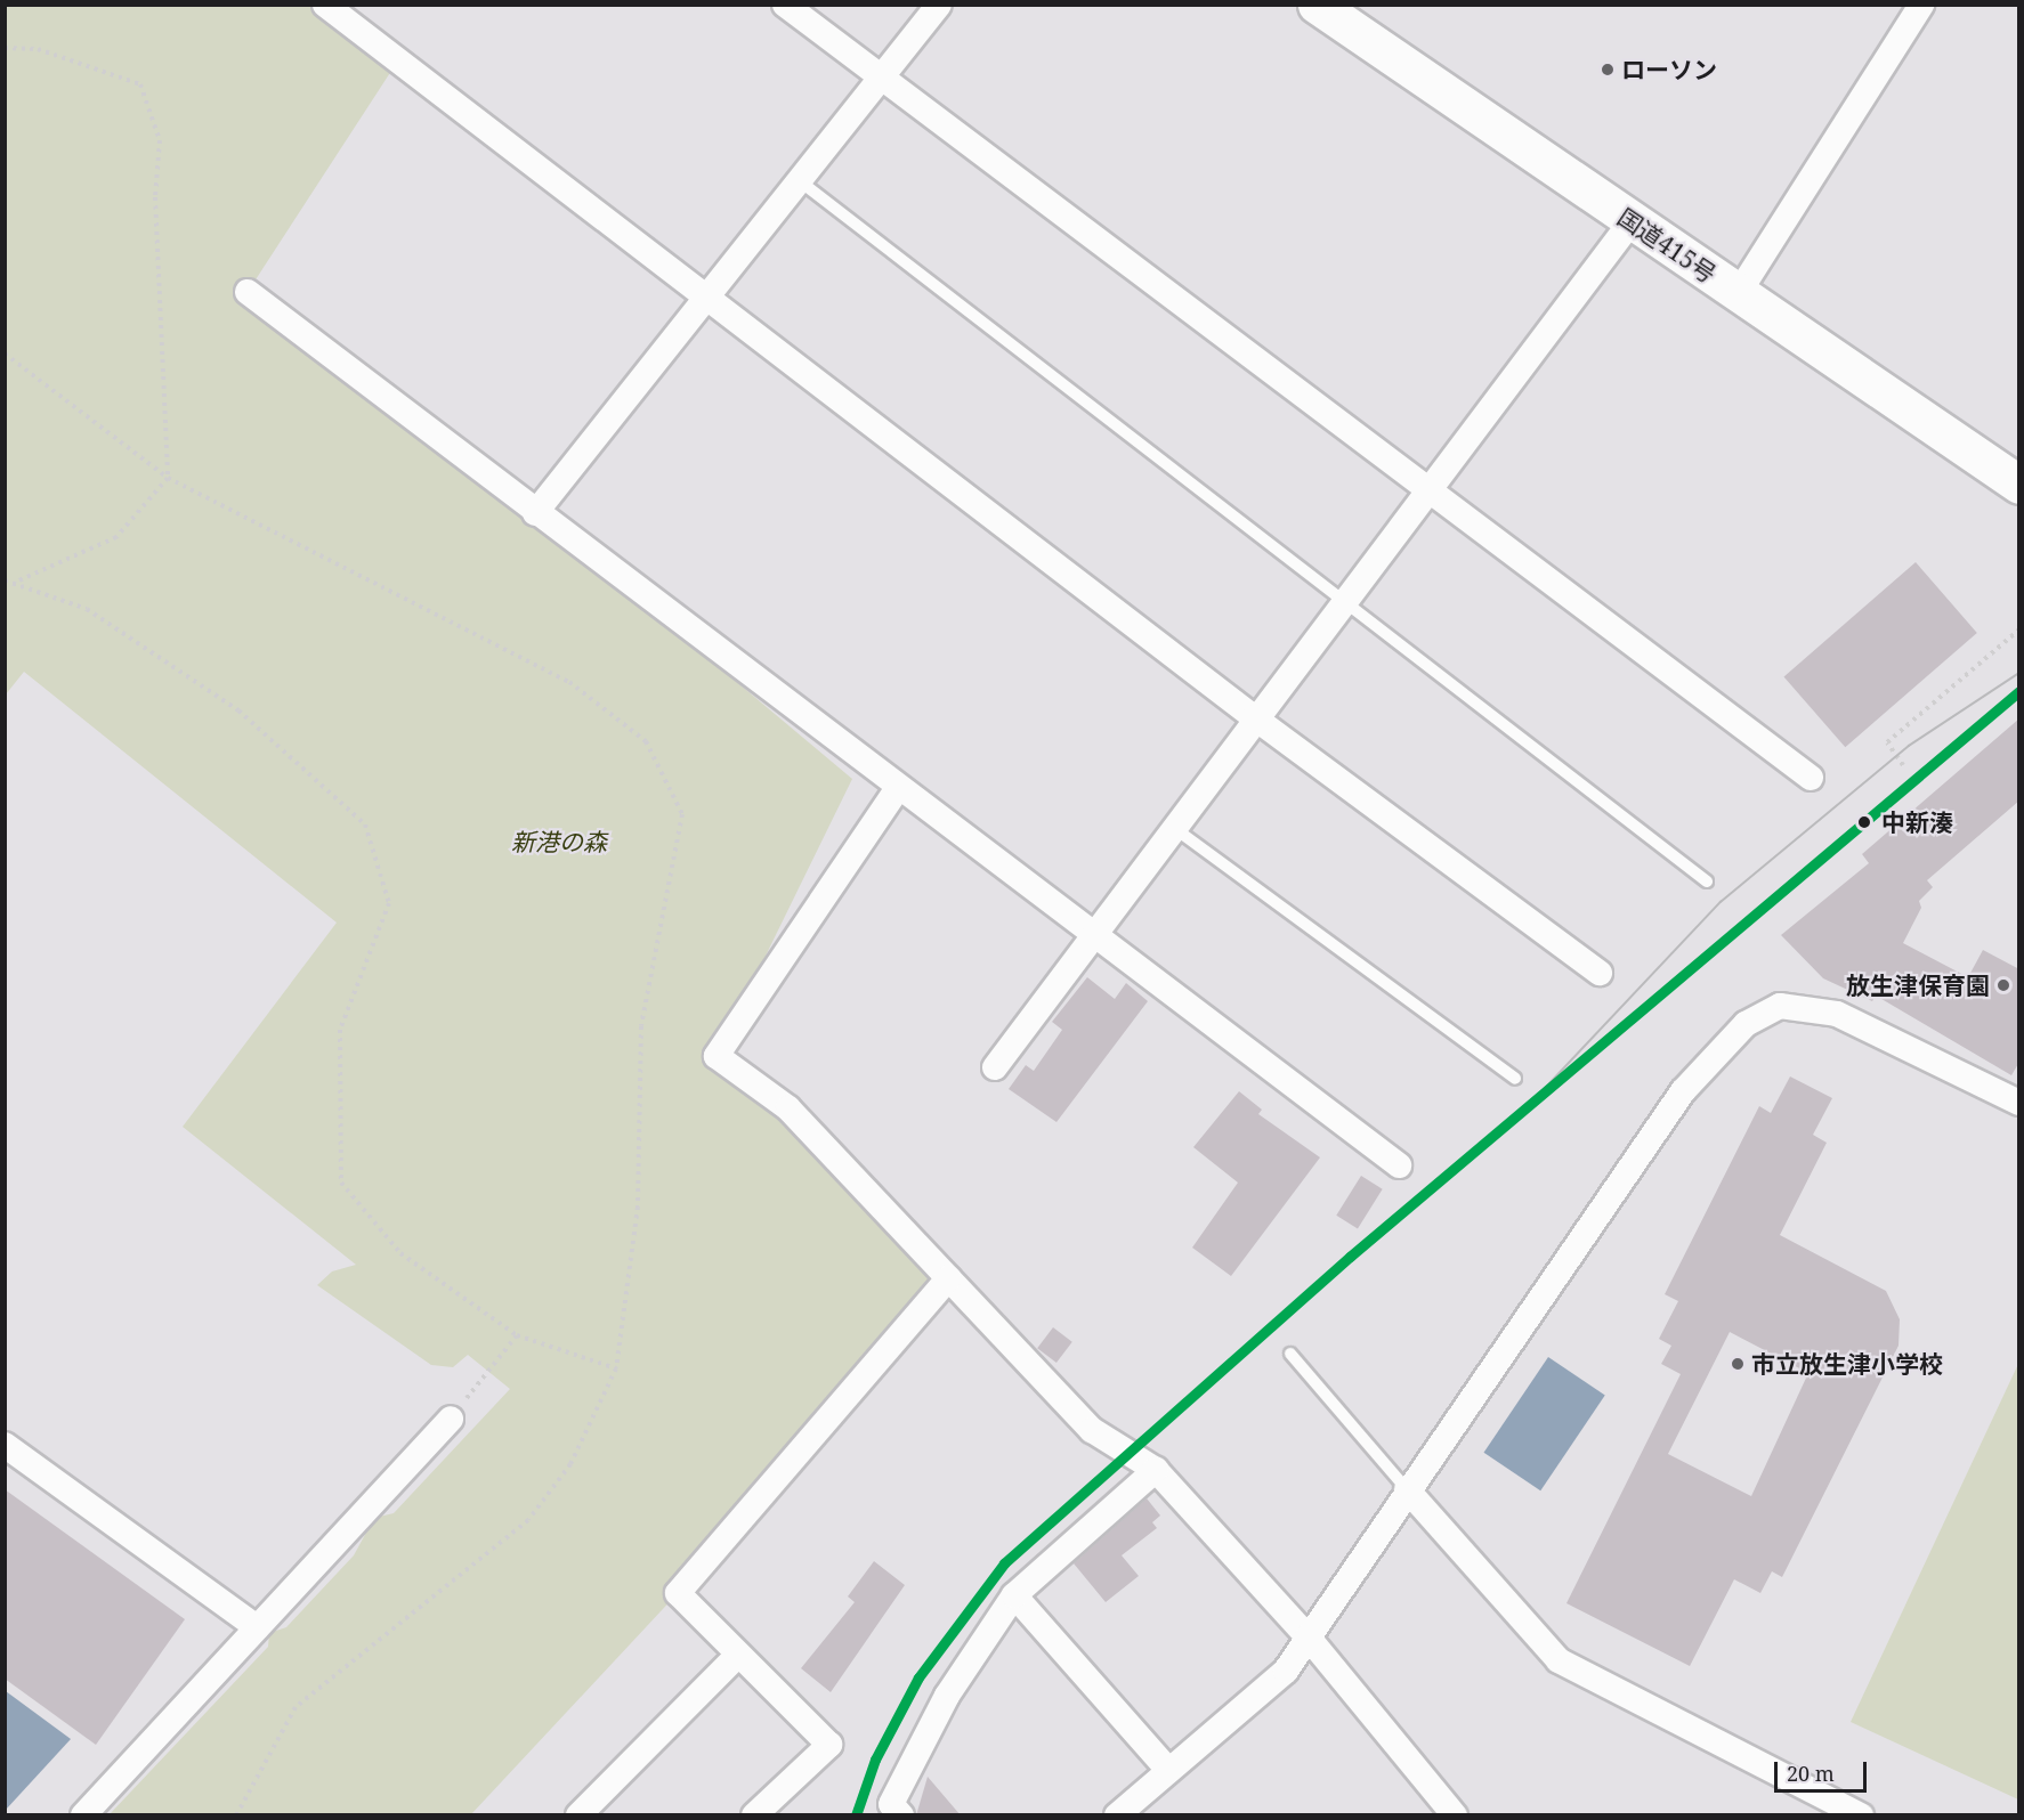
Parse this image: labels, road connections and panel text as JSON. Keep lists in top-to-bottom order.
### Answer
{
  "streets": {
    "highway": ["国道415号"]
  },
  "parks": ["新港の森"],
  "places": [
    "ローソン",
    "中新湊",
    "放生津保育園",
    "市立放生津小学校"
  ],
  "scale_bar": "20 m"
}
